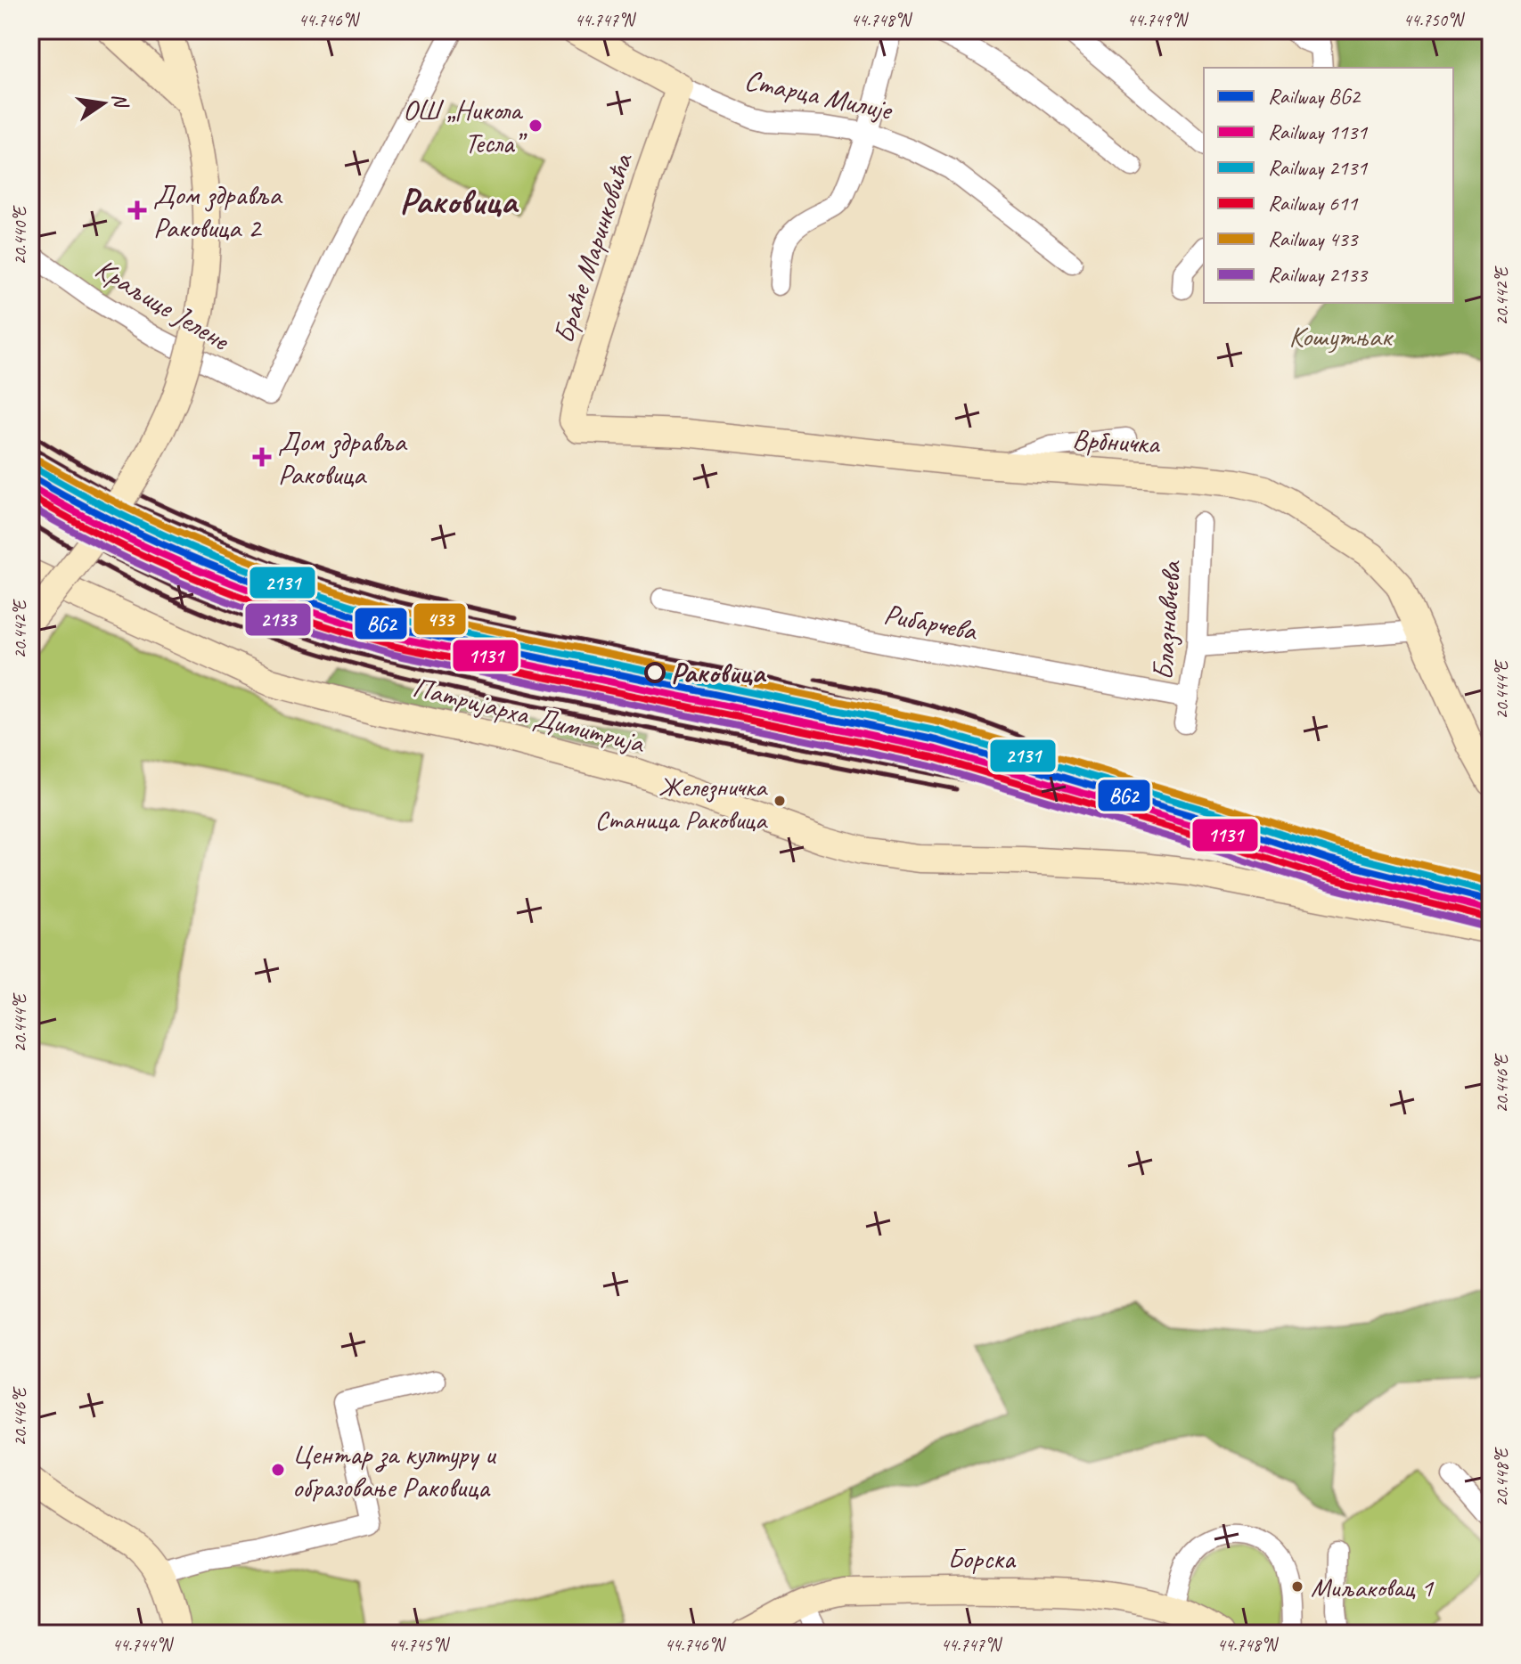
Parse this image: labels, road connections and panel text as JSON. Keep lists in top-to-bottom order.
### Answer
{
  "streets": {
    "main road": [
      "Старца Милије",
      "Браће Маринковића",
      "Врбничка",
      "Патријарха Димитрија",
      "Борска"
    ],
    "street": ["Краљице Јелене", "Блазнавчева", "Рибарчева"]
  },
  "crossings": [
    ["Старца Милије", "Браће Маринковића"],
    ["Браће Маринковића", "Врбничка"],
    ["Блазнавчева", "Рибарчева"]
  ],
  "districts": ["Раковица"],
  "parks": ["Кошутњак"],
  "places": {
    "other": [
      "ОШ „Никола Тесла”",
      "Раковица",
      "Железничка Станица Раковица",
      "Центар за културу и образовање Раковица",
      "Миљаковац 1"
    ],
    "health": ["Дом здравља Раковица 2", "Дом здравља Раковица"]
  },
  "lines": [
    "rail line 433",
    "rail line 2131",
    "rail line BG2",
    "rail line 1131",
    "rail line 611",
    "rail line 2133"
  ],
  "legend": [
    "Railway BG2",
    "Railway 1131",
    "Railway 2131",
    "Railway 611",
    "Railway 433",
    "Railway 2133"
  ],
  "north": "right",
  "coordinates": [
    "44.746°N",
    "44.747°N",
    "44.748°N",
    "44.749°N",
    "44.750°N",
    "20.440°E",
    "20.442°E",
    "20.444°E",
    "20.446°E",
    "20.448°E",
    "44.744°N",
    "44.745°N"
  ]
}
